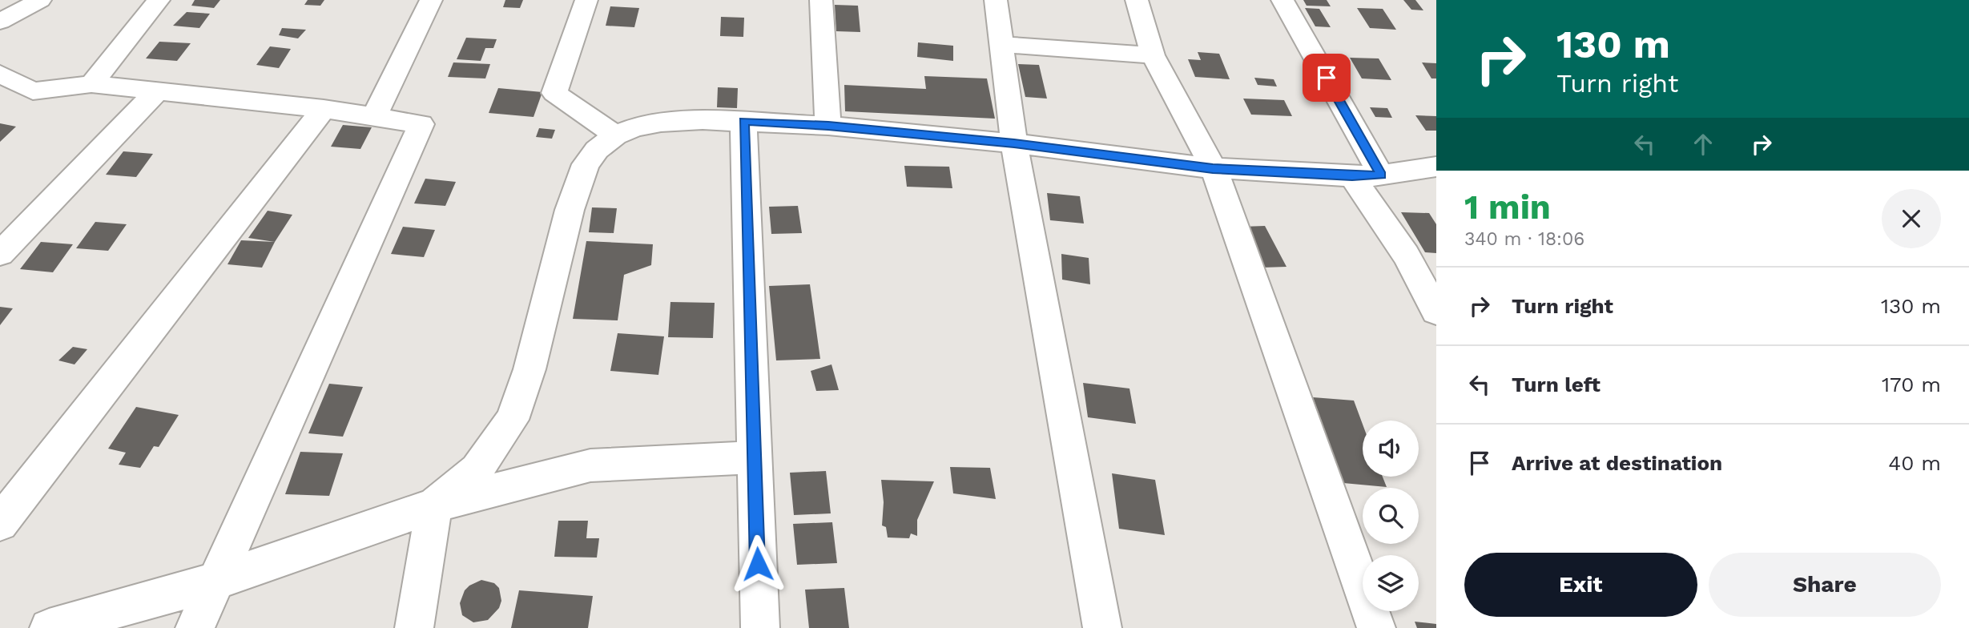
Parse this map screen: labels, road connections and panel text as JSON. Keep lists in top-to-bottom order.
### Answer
{
  "page": {
    "turn": ["130 m", "Turn right"],
    "heading": ["1 min", "340 m · 18:06"],
    "list": [
      {
        "name": "Turn right",
        "value": "130 m"
      },
      {
        "name": "Turn left",
        "value": "170 m"
      },
      {
        "name": "Arrive at destination",
        "value": "40 m"
      }
    ],
    "buttons": ["Exit", "Share"]
  }
}
